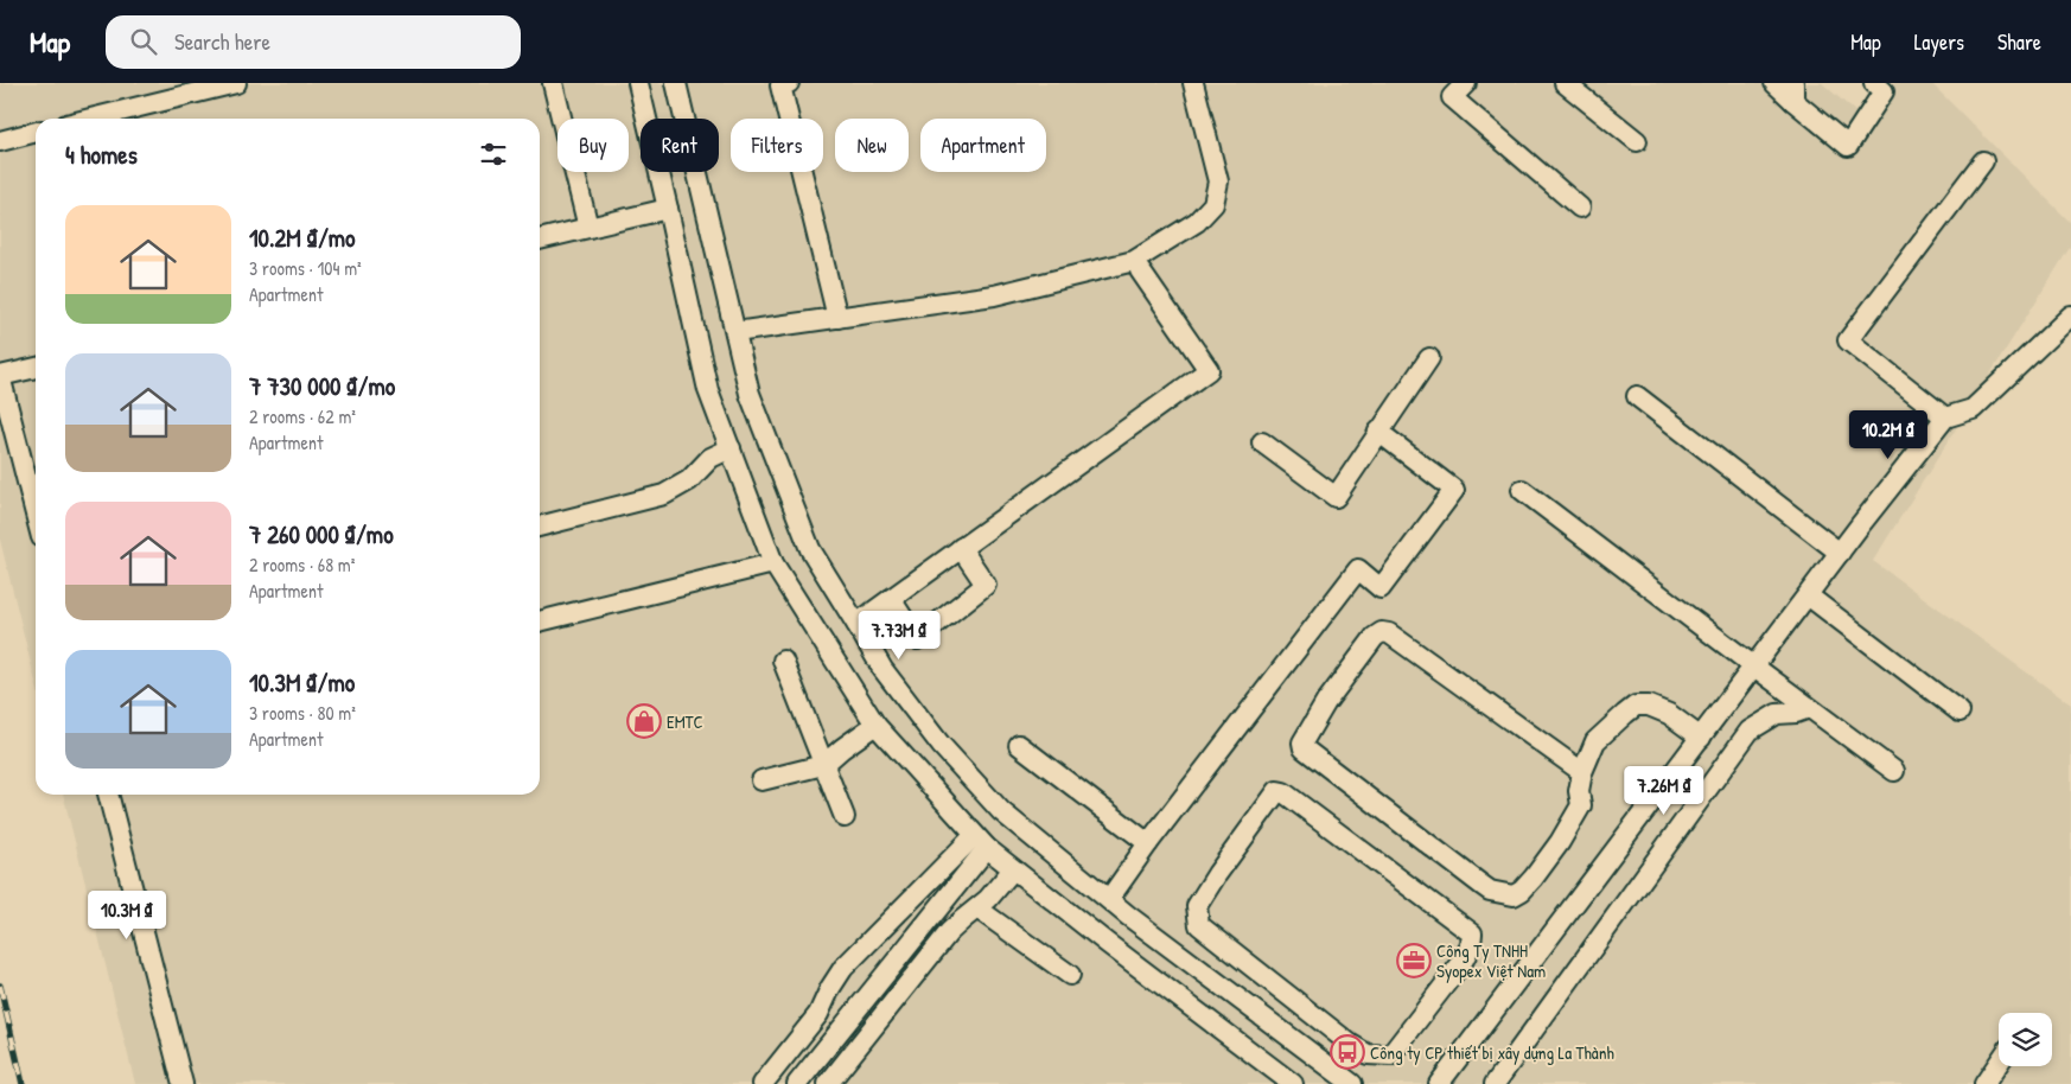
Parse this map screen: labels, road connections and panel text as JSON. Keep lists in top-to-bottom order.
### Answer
{
  "places": {
    "shop": ["EMTC"],
    "office": ["Công Ty TNHH Syopex Việt Nam"],
    "bus stop": ["Công ty CP thiết bị xây dựng La Thành"]
  },
  "page": {
    "header": "Map",
    "search": "Search here",
    "nav": ["Map", "Layers", "Share"],
    "chip": [
      "Buy",
      "Rent",
      "Filters",
      "New",
      "Apartment"
    ],
    "heading": "4 homes",
    "list": [
      {
        "name": "10.2M ₫/mo",
        "note": "3 rooms · 104 m² · Apartment"
      },
      {
        "name": "7 730 000 ₫/mo",
        "note": "2 rooms · 62 m² · Apartment"
      },
      {
        "name": "7 260 000 ₫/mo",
        "note": "2 rooms · 68 m² · Apartment"
      },
      {
        "name": "10.3M ₫/mo",
        "note": "3 rooms · 80 m² · Apartment"
      }
    ],
    "price": [
      "10.2M ₫",
      "7.73M ₫",
      "7.26M ₫",
      "10.3M ₫"
    ]
  }
}
